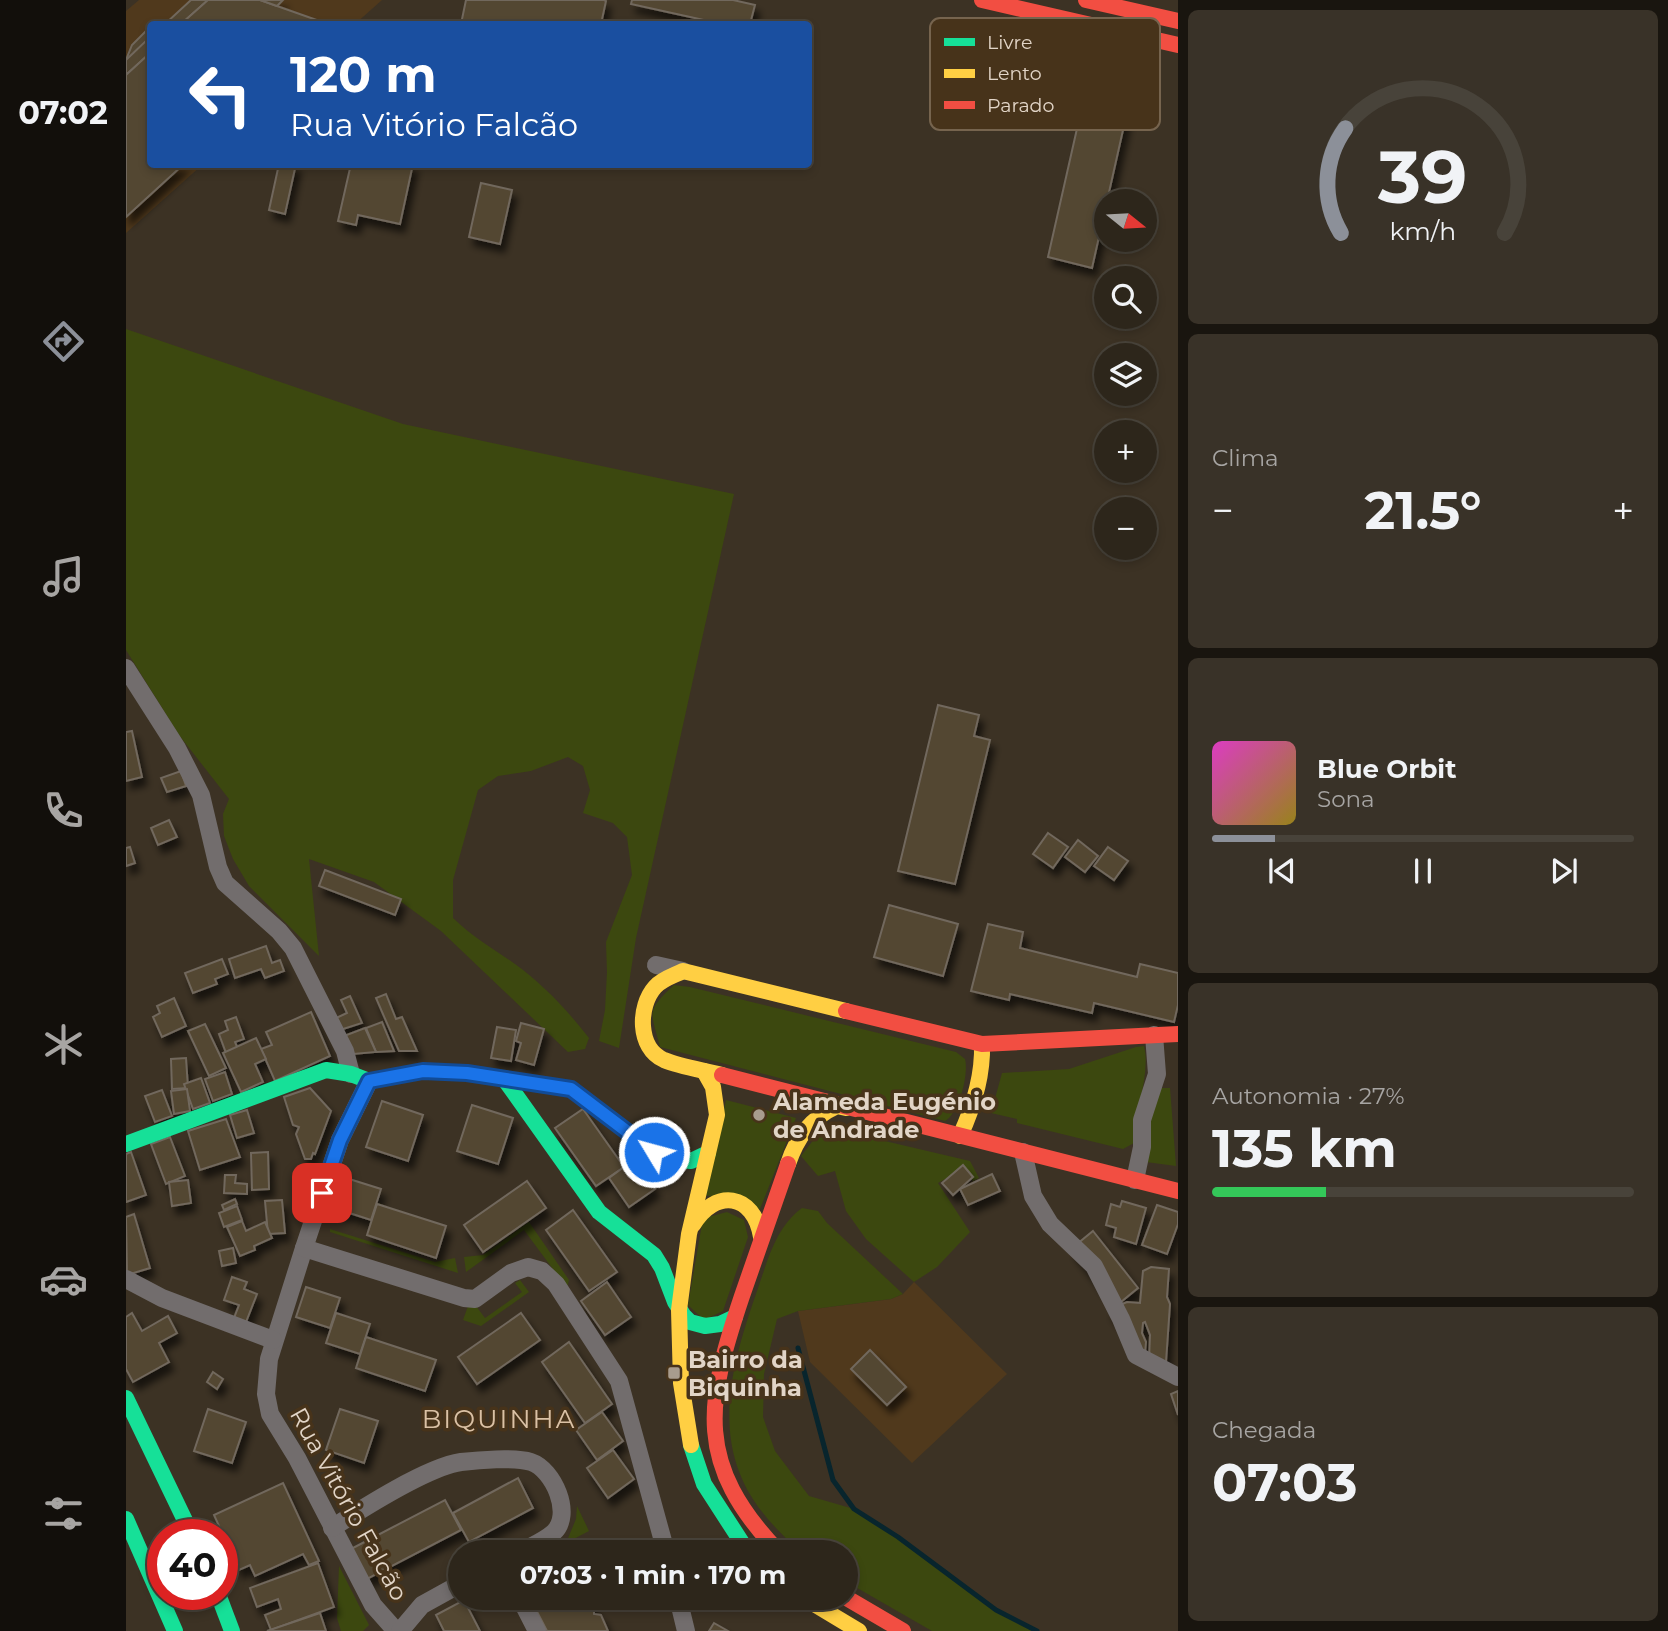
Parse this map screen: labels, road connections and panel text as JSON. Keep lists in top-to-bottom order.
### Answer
{
  "streets": {
    "street": ["Rua Vitório Falcão"]
  },
  "districts": ["BIQUINHA"],
  "places": {
    "other": ["Alameda Eugénio de Andrade"],
    "transit": ["Bairro da Biquinha"]
  },
  "legend": ["Livre", "Lento", "Parado"],
  "north": "right",
  "page": {
    "tabs": "07:02",
    "turn": ["120 m", "Rua Vitório Falcão"],
    "map_buttons": ["+", "−"],
    "tile": [
      "Clima",
      ["Autonomia · 27%", "135 km"],
      ["Chegada", "07:03"]
    ],
    "heat": ["−", "21.5°", "+"],
    "song": ["Blue Orbit", "Sona"],
    "limit": "40",
    "trip": "07:03 · 1 min · 170 m",
    "gauge": ["39", "km/h"]
  }
}
